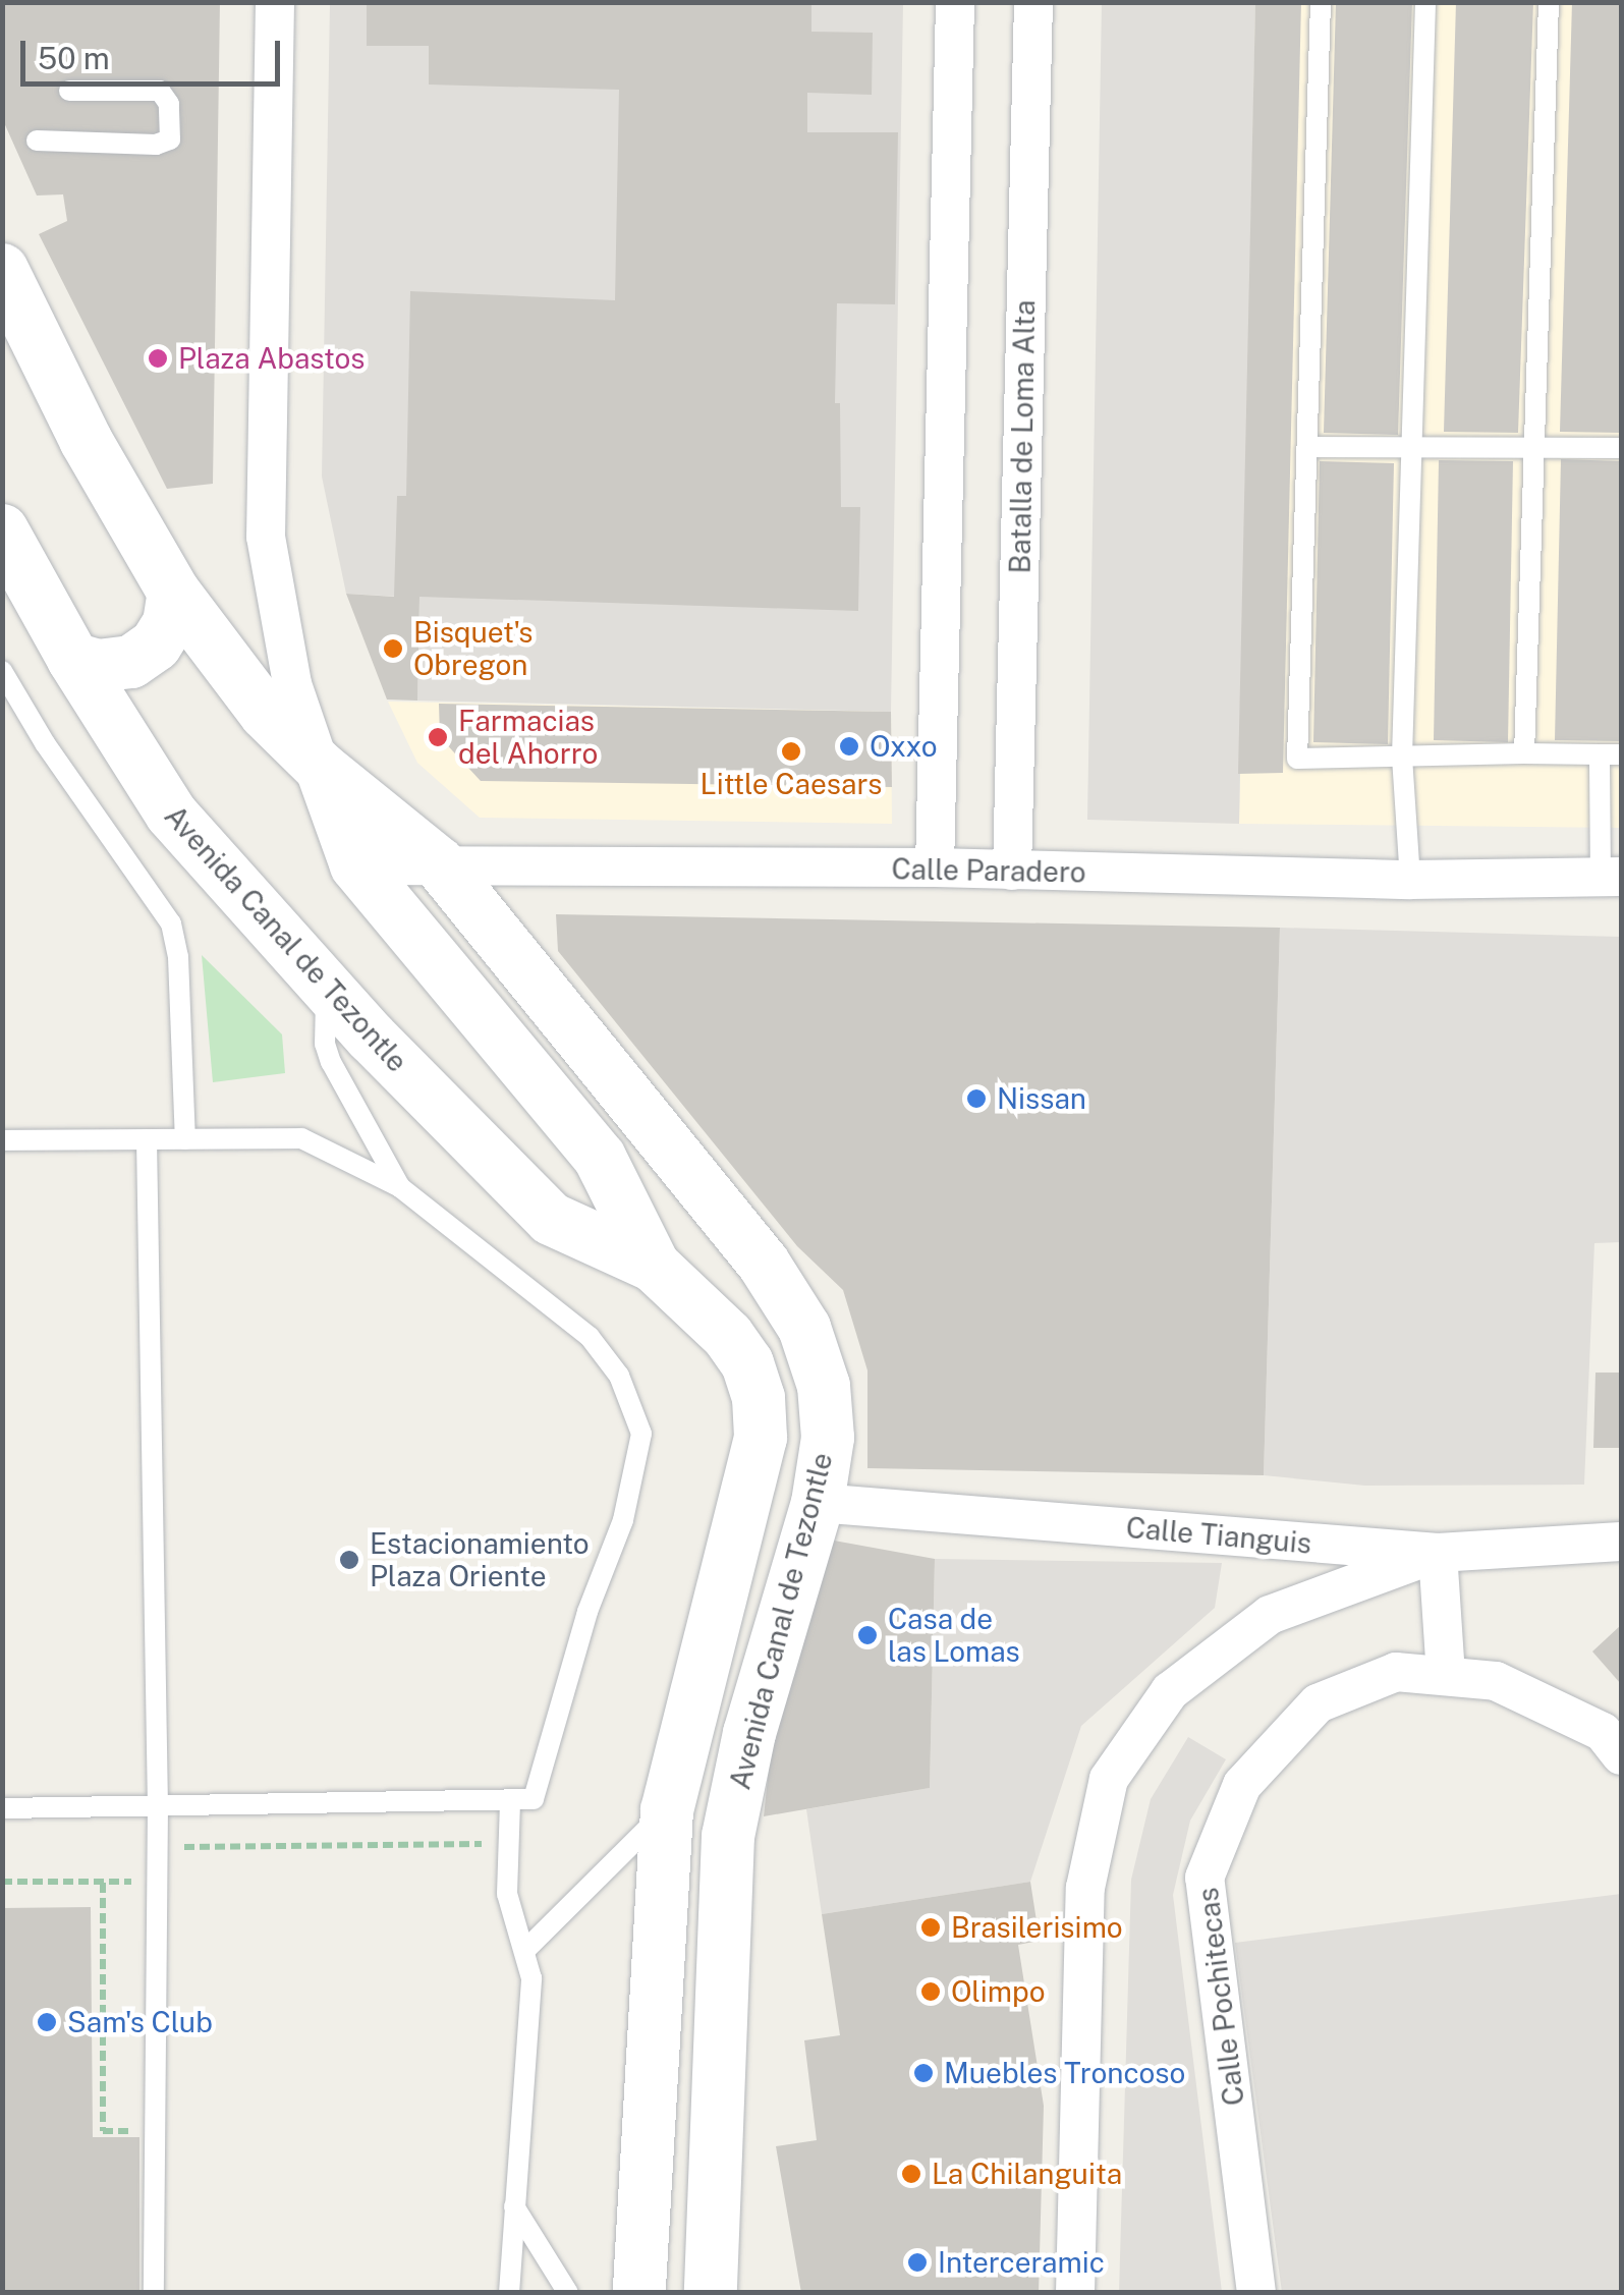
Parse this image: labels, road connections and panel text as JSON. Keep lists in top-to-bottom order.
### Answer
{
  "streets": {
    "main road": ["Avenida Canal de Tezontle"],
    "street": [
      "Batalla de Loma Alta",
      "Calle Paradero",
      "Calle Tianguis",
      "Calle Pochitecas"
    ]
  },
  "crossings": [
    ["Batalla de Loma Alta", "Calle Paradero"],
    ["Calle Paradero", "Avenida Canal de Tezontle"],
    ["Avenida Canal de Tezontle", "Calle Tianguis"]
  ],
  "places": [
    "Plaza Abastos",
    "Bisquet's Obregon",
    "Farmacias del Ahorro",
    "Oxxo",
    "Little Caesars",
    "Nissan",
    "Estacionamiento Plaza Oriente",
    "Casa de las Lomas",
    "Brasilerisimo",
    "Olimpo",
    "Sam's Club",
    "Muebles Troncoso",
    "La Chilanguita",
    "Interceramic"
  ],
  "scale_bar": "50 m"
}
